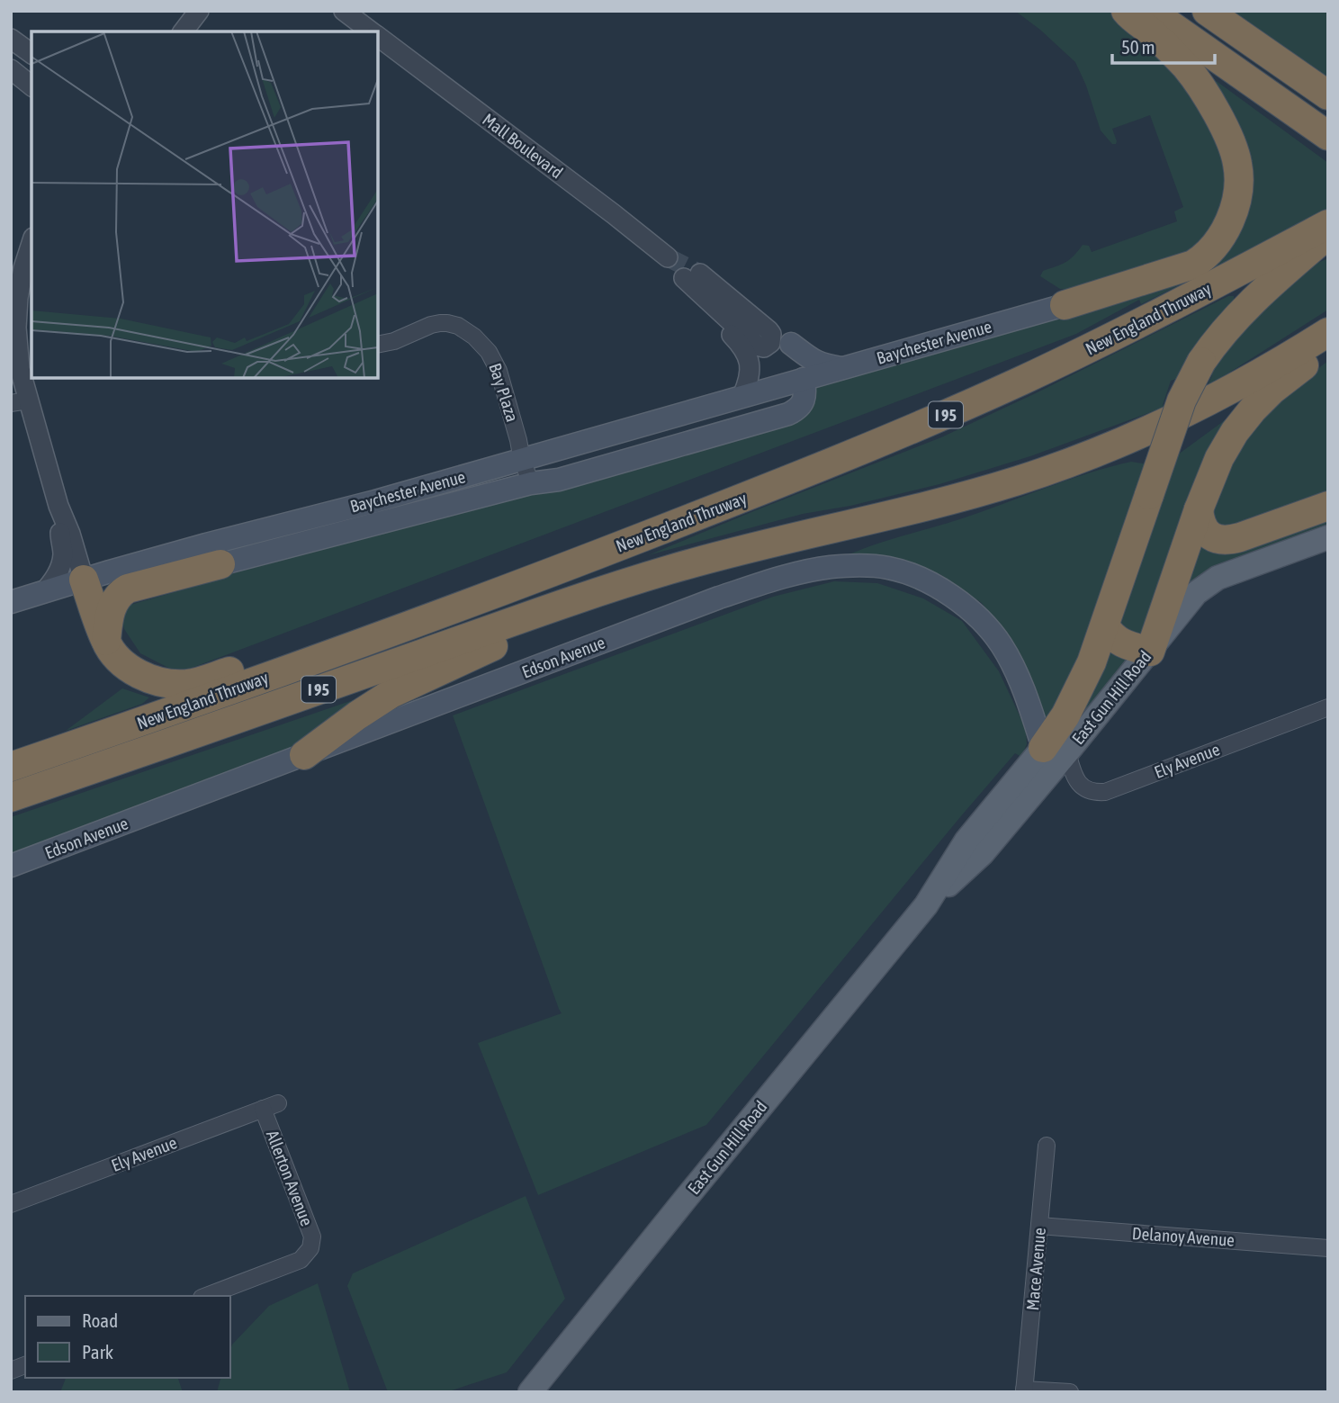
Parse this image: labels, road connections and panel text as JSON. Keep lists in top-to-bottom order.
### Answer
{
  "streets": {
    "highway": ["New England Thruway", "I 95"],
    "main road": ["Baychester Avenue", "Edson Avenue", "East Gun Hill Road"],
    "street": [
      "Mall Boulevard",
      "Bay Plaza",
      "Ely Avenue",
      "Allerton Avenue",
      "Delanoy Avenue",
      "Mace Avenue"
    ]
  },
  "crossings": [
    ["Baychester Avenue", "Bay Plaza"],
    ["Edson Avenue", "East Gun Hill Road"],
    ["Edson Avenue", "Ely Avenue"],
    ["East Gun Hill Road", "Ely Avenue"],
    ["Ely Avenue", "Allerton Avenue"],
    ["Delanoy Avenue", "Mace Avenue"]
  ],
  "legend": ["Road", "Park"],
  "scale_bar": "50 m"
}
